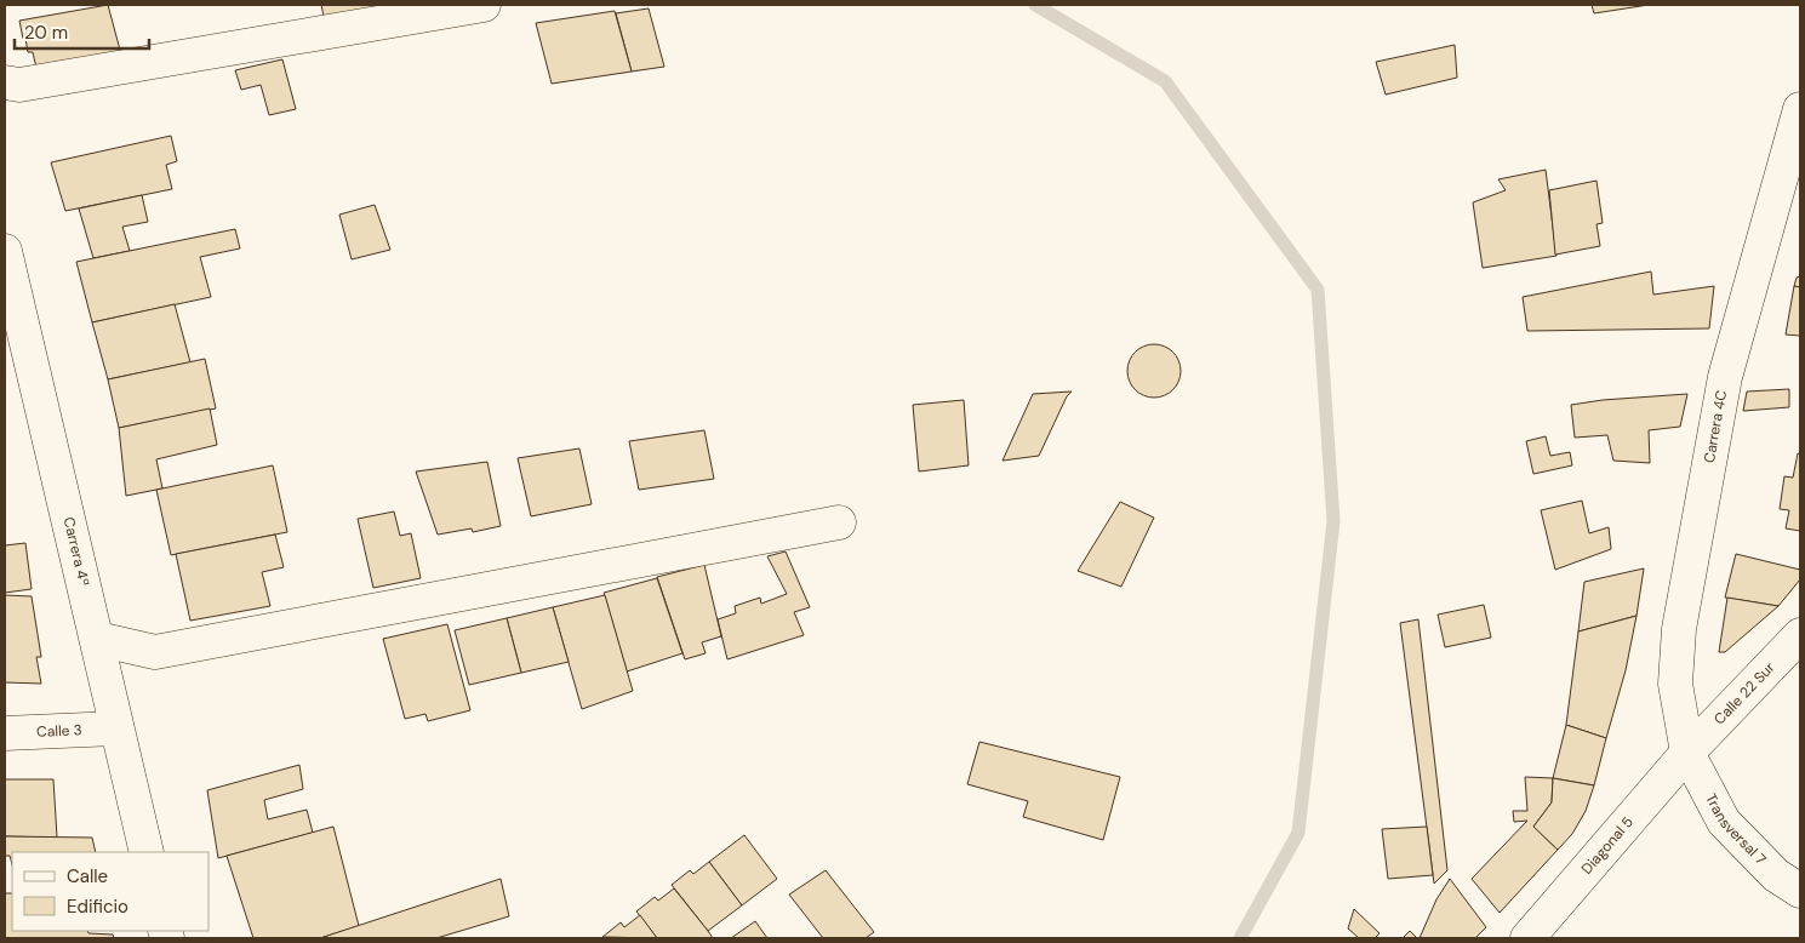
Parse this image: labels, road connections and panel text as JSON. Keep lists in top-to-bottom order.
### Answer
{
  "streets": {
    "street": [
      "Carrera 4C",
      "Carrera 4ª",
      "Calle 22 Sur",
      "Calle 3",
      "Transversal 7",
      "Diagonal 5"
    ]
  },
  "crossings": [
    ["Carrera 4C", "Calle 22 Sur"],
    ["Carrera 4C", "Transversal 7"],
    ["Carrera 4C", "Diagonal 5"],
    ["Carrera 4ª", "Calle 3"],
    ["Calle 22 Sur", "Transversal 7"],
    ["Calle 22 Sur", "Diagonal 5"],
    ["Transversal 7", "Diagonal 5"]
  ],
  "legend": ["Calle", "Edificio"],
  "scale_bar": "20 m"
}
